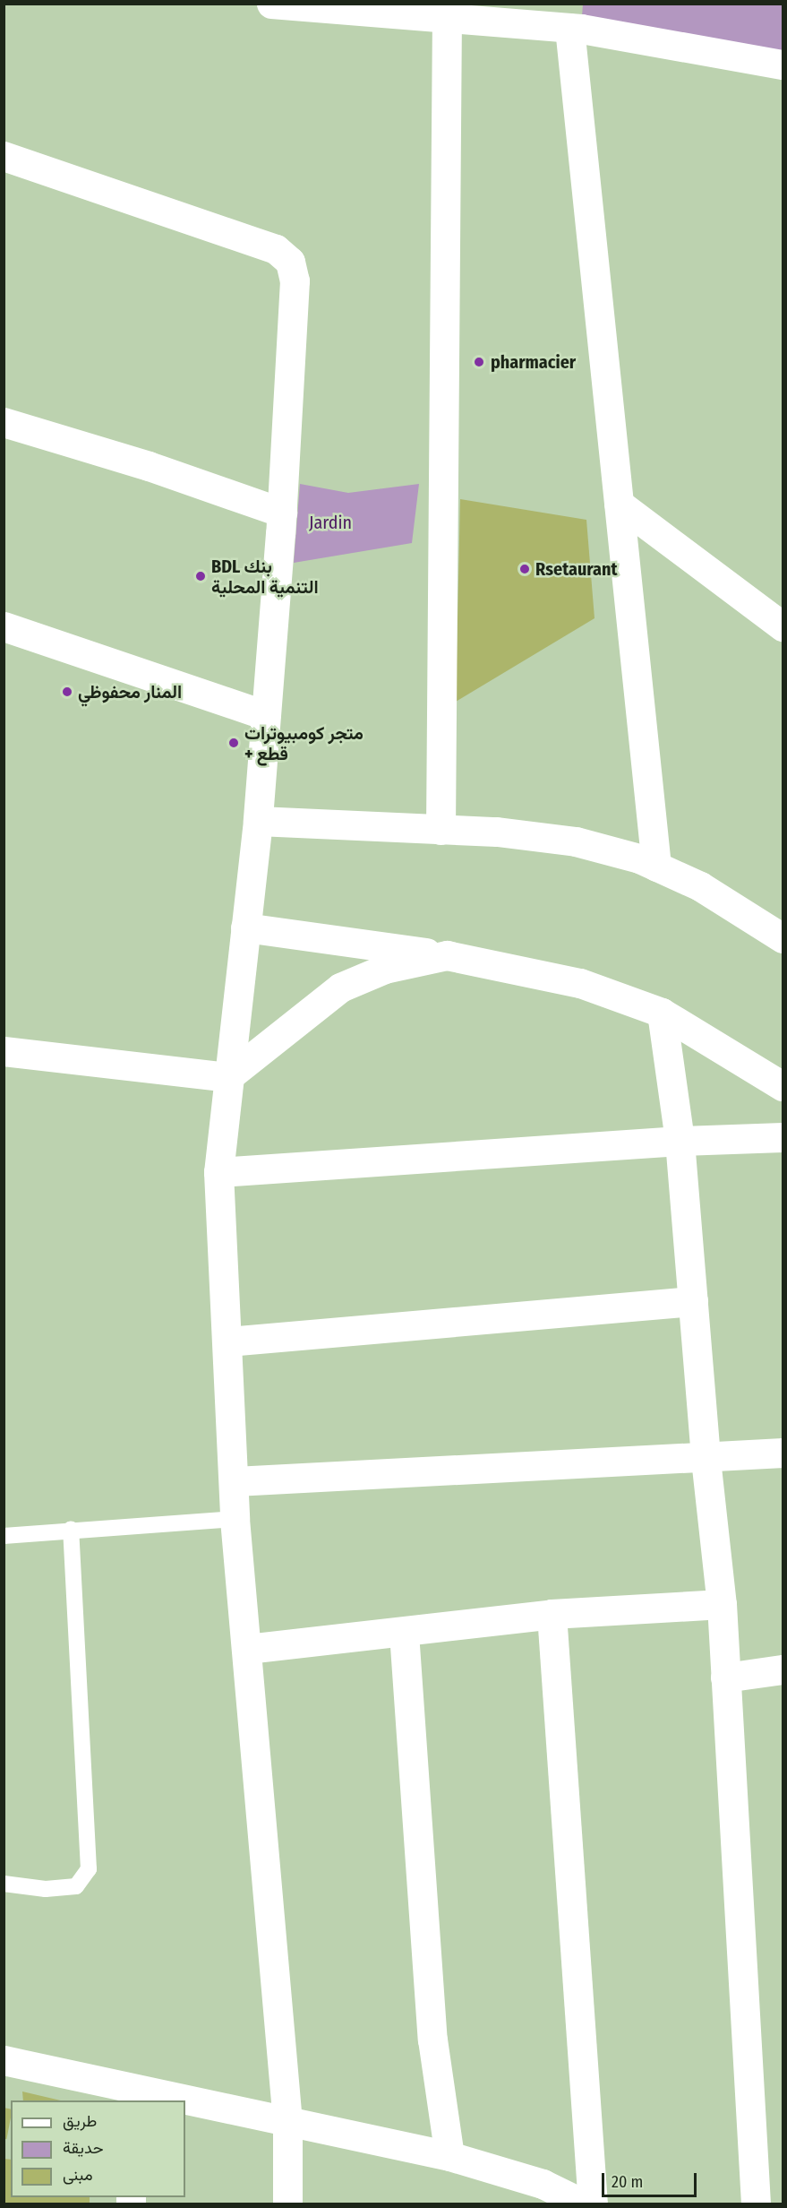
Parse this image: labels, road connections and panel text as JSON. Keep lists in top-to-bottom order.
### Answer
{
  "parks": ["Jardin"],
  "places": [
    "pharmacier",
    "Rsetaurant",
    "BDL بنك التنمية المحلية",
    "المنار محفوظي",
    "متجر كومبيوترات + قطع"
  ],
  "legend": ["طريق", "حديقة", "مبنى"],
  "scale_bar": "20 m"
}
